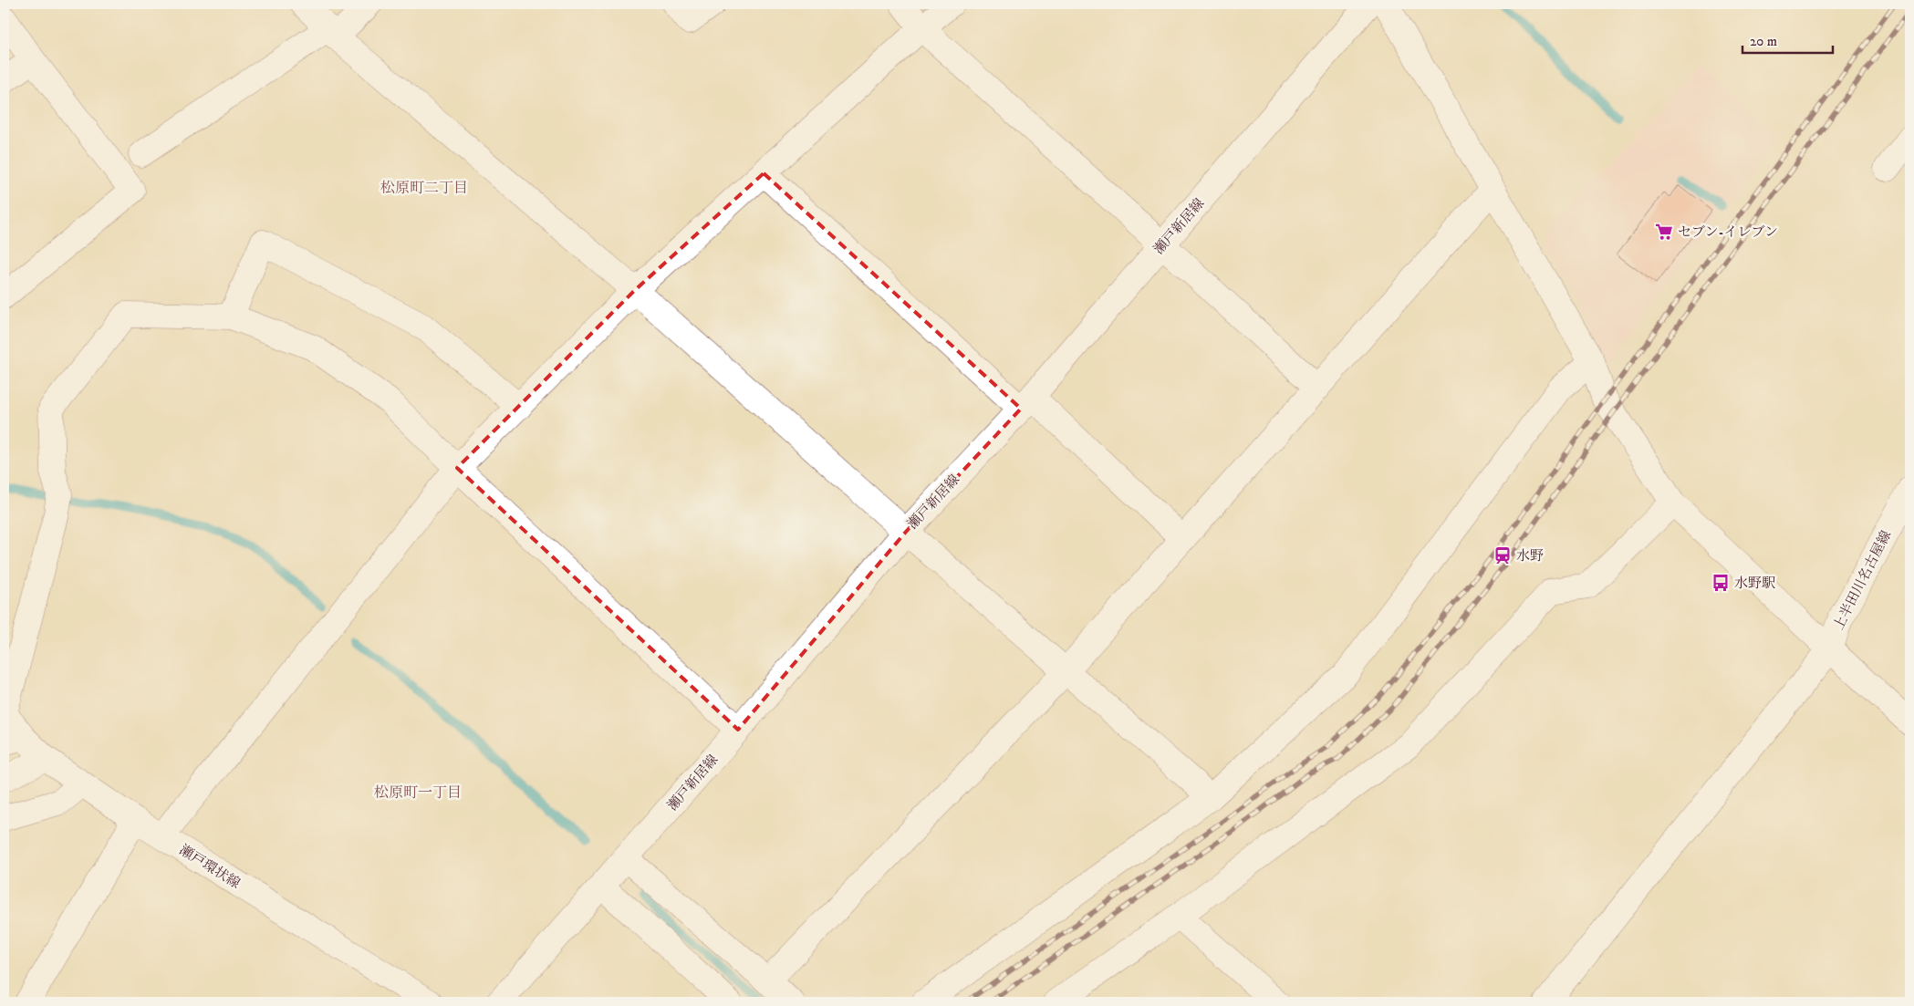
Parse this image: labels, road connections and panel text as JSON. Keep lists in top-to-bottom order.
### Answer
{
  "streets": {
    "street": ["瀬戸新居線", "上半田川名古屋線", "瀬戸環状線"]
  },
  "districts": ["松原町二丁目", "松原町一丁目"],
  "places": {
    "supermarket": ["セブン-イレブン"],
    "station": ["水野"],
    "bus stop": ["水野駅"]
  },
  "scale_bar": "20 m"
}
